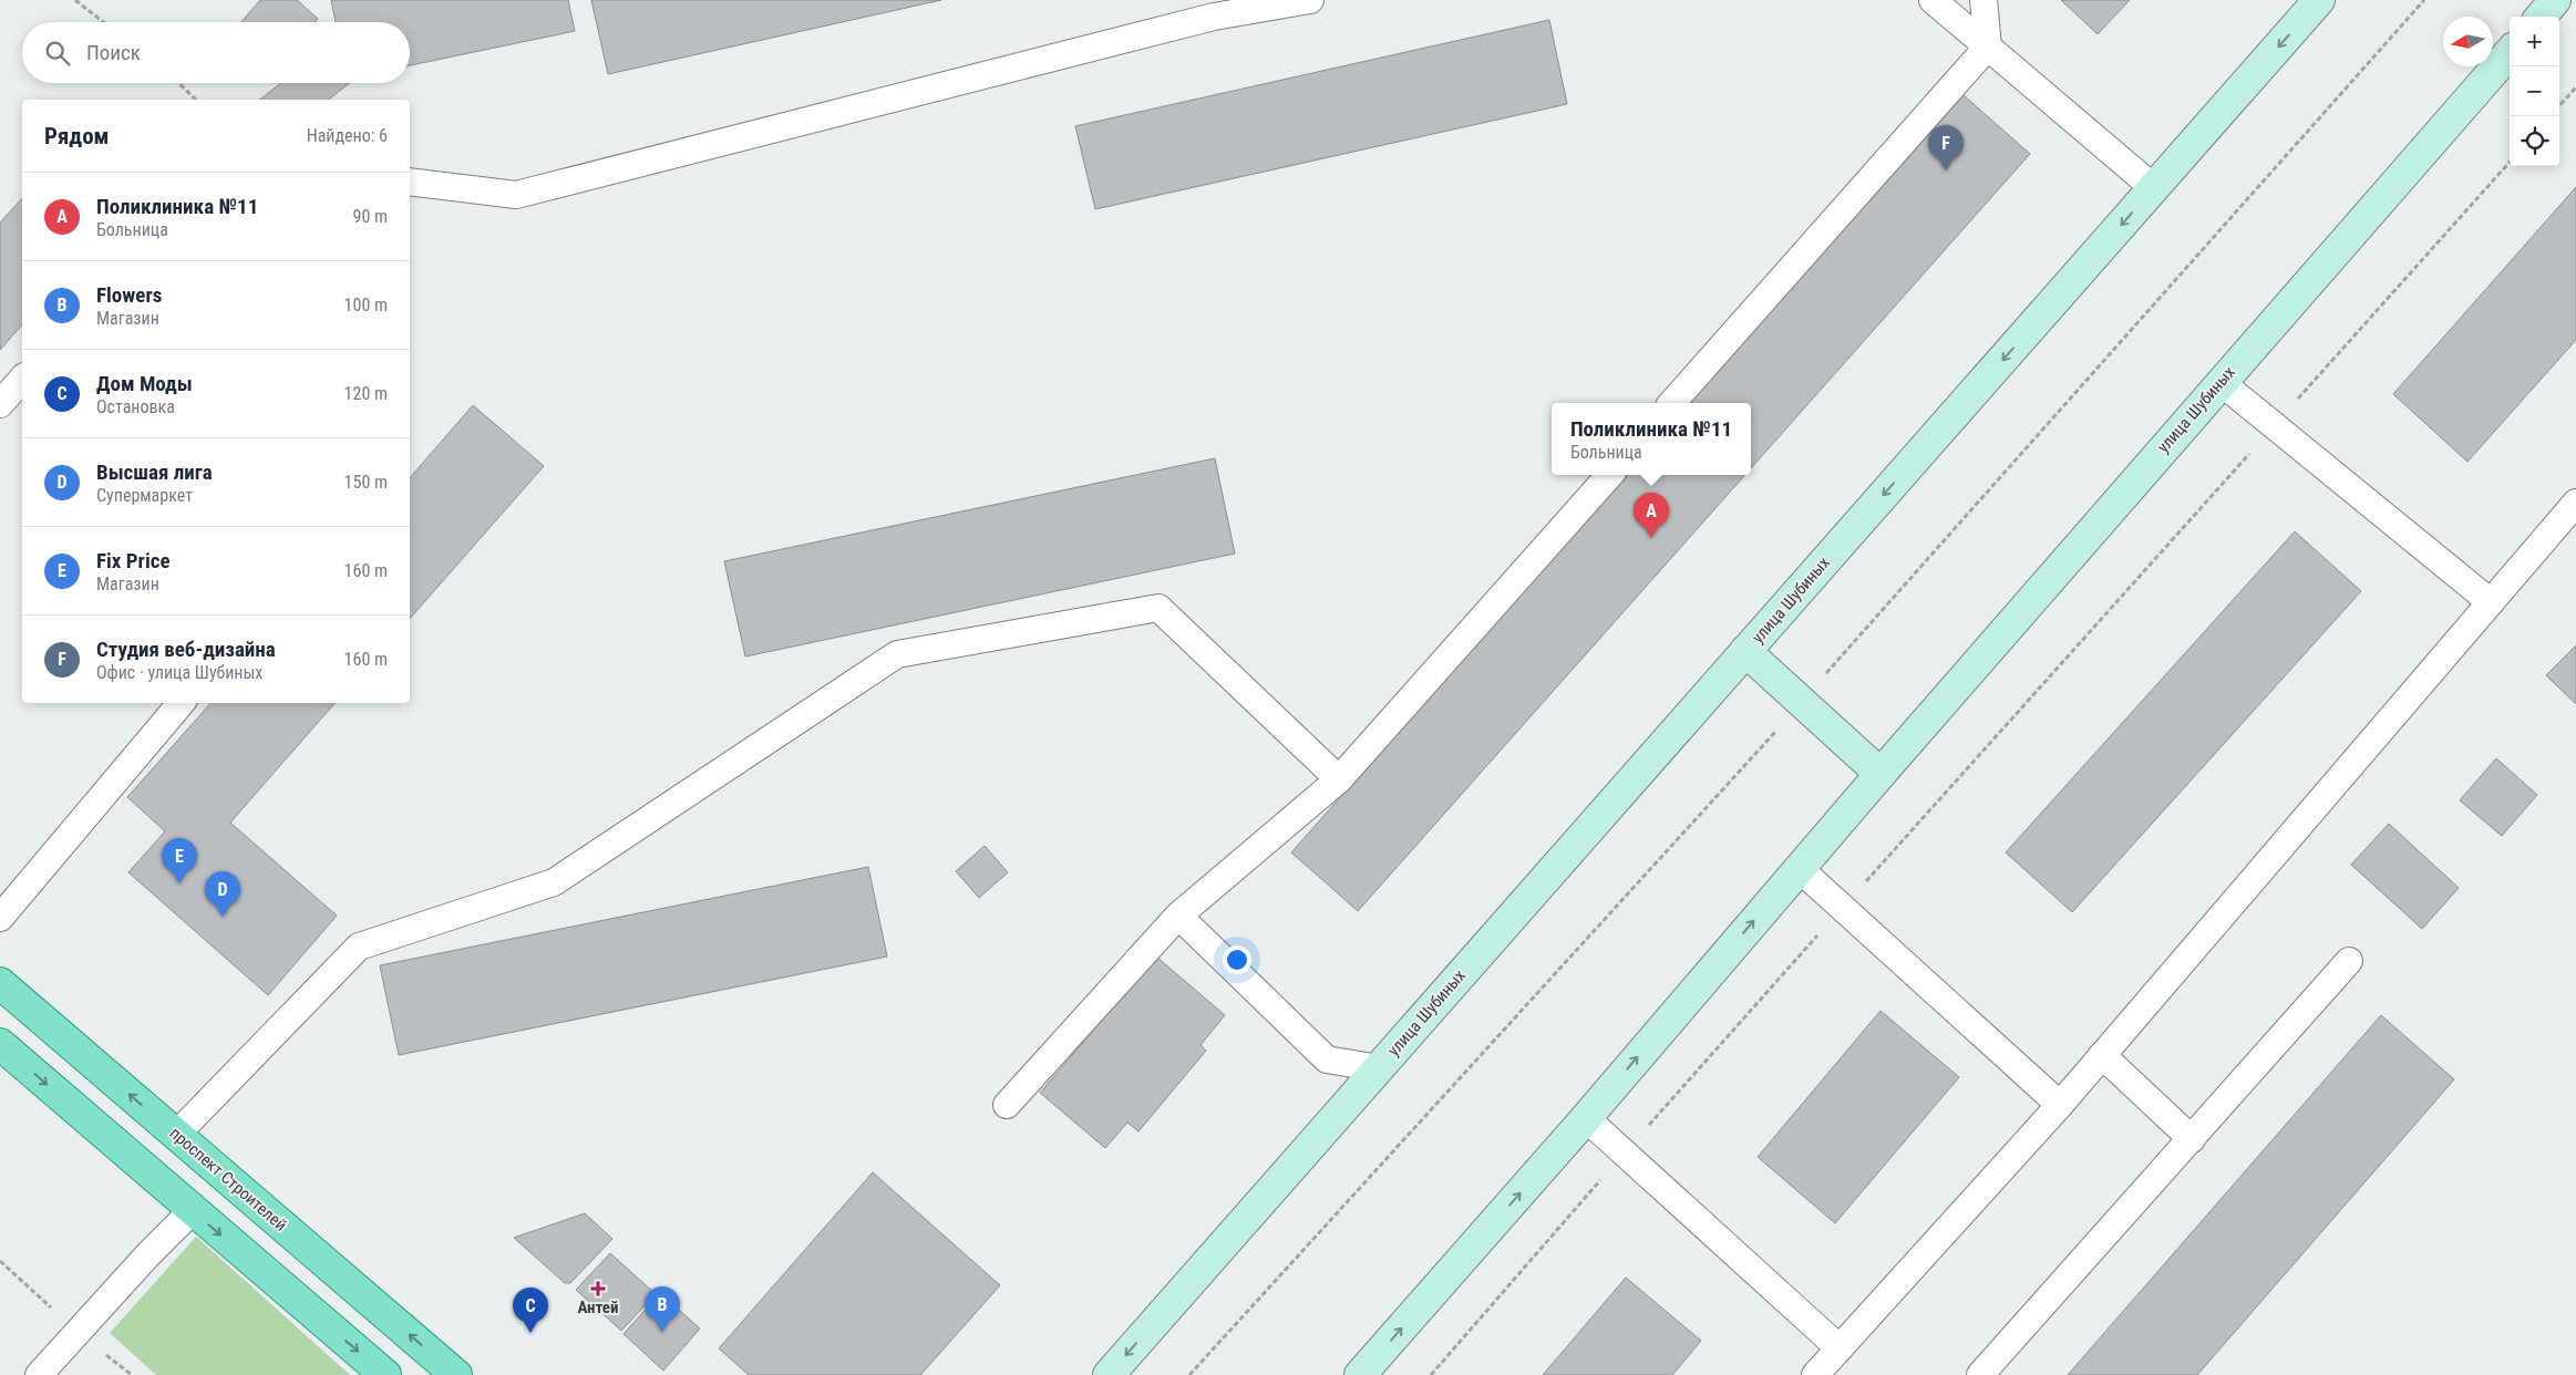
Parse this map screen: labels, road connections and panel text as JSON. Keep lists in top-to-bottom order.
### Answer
{
  "streets": {
    "main road": ["улица Шубиных", "проспект Строителей"]
  },
  "places": {
    "health": ["Антей"]
  },
  "north": "left",
  "page": {
    "map_buttons": ["+", "−"],
    "search": "Поиск",
    "heading": ["Рядом", "Найдено: 6"],
    "pins": [
      "F",
      "A",
      "E",
      "D",
      "B",
      "C"
    ],
    "list": [
      {
        "mark": "A",
        "name": "Поликлиника №11",
        "note": "Больница",
        "value": "90 m"
      },
      {
        "mark": "B",
        "name": "Flowers",
        "note": "Магазин",
        "value": "100 m"
      },
      {
        "mark": "C",
        "name": "Дом Моды",
        "note": "Остановка",
        "value": "120 m"
      },
      {
        "mark": "D",
        "name": "Высшая лига",
        "note": "Супермаркет",
        "value": "150 m"
      },
      {
        "mark": "E",
        "name": "Fix Price",
        "note": "Магазин",
        "value": "160 m"
      },
      {
        "mark": "F",
        "name": "Студия веб-дизайна",
        "note": "Офис · улица Шубиных",
        "value": "160 m"
      }
    ],
    "popup": ["Поликлиника №11", "Больница"]
  }
}
